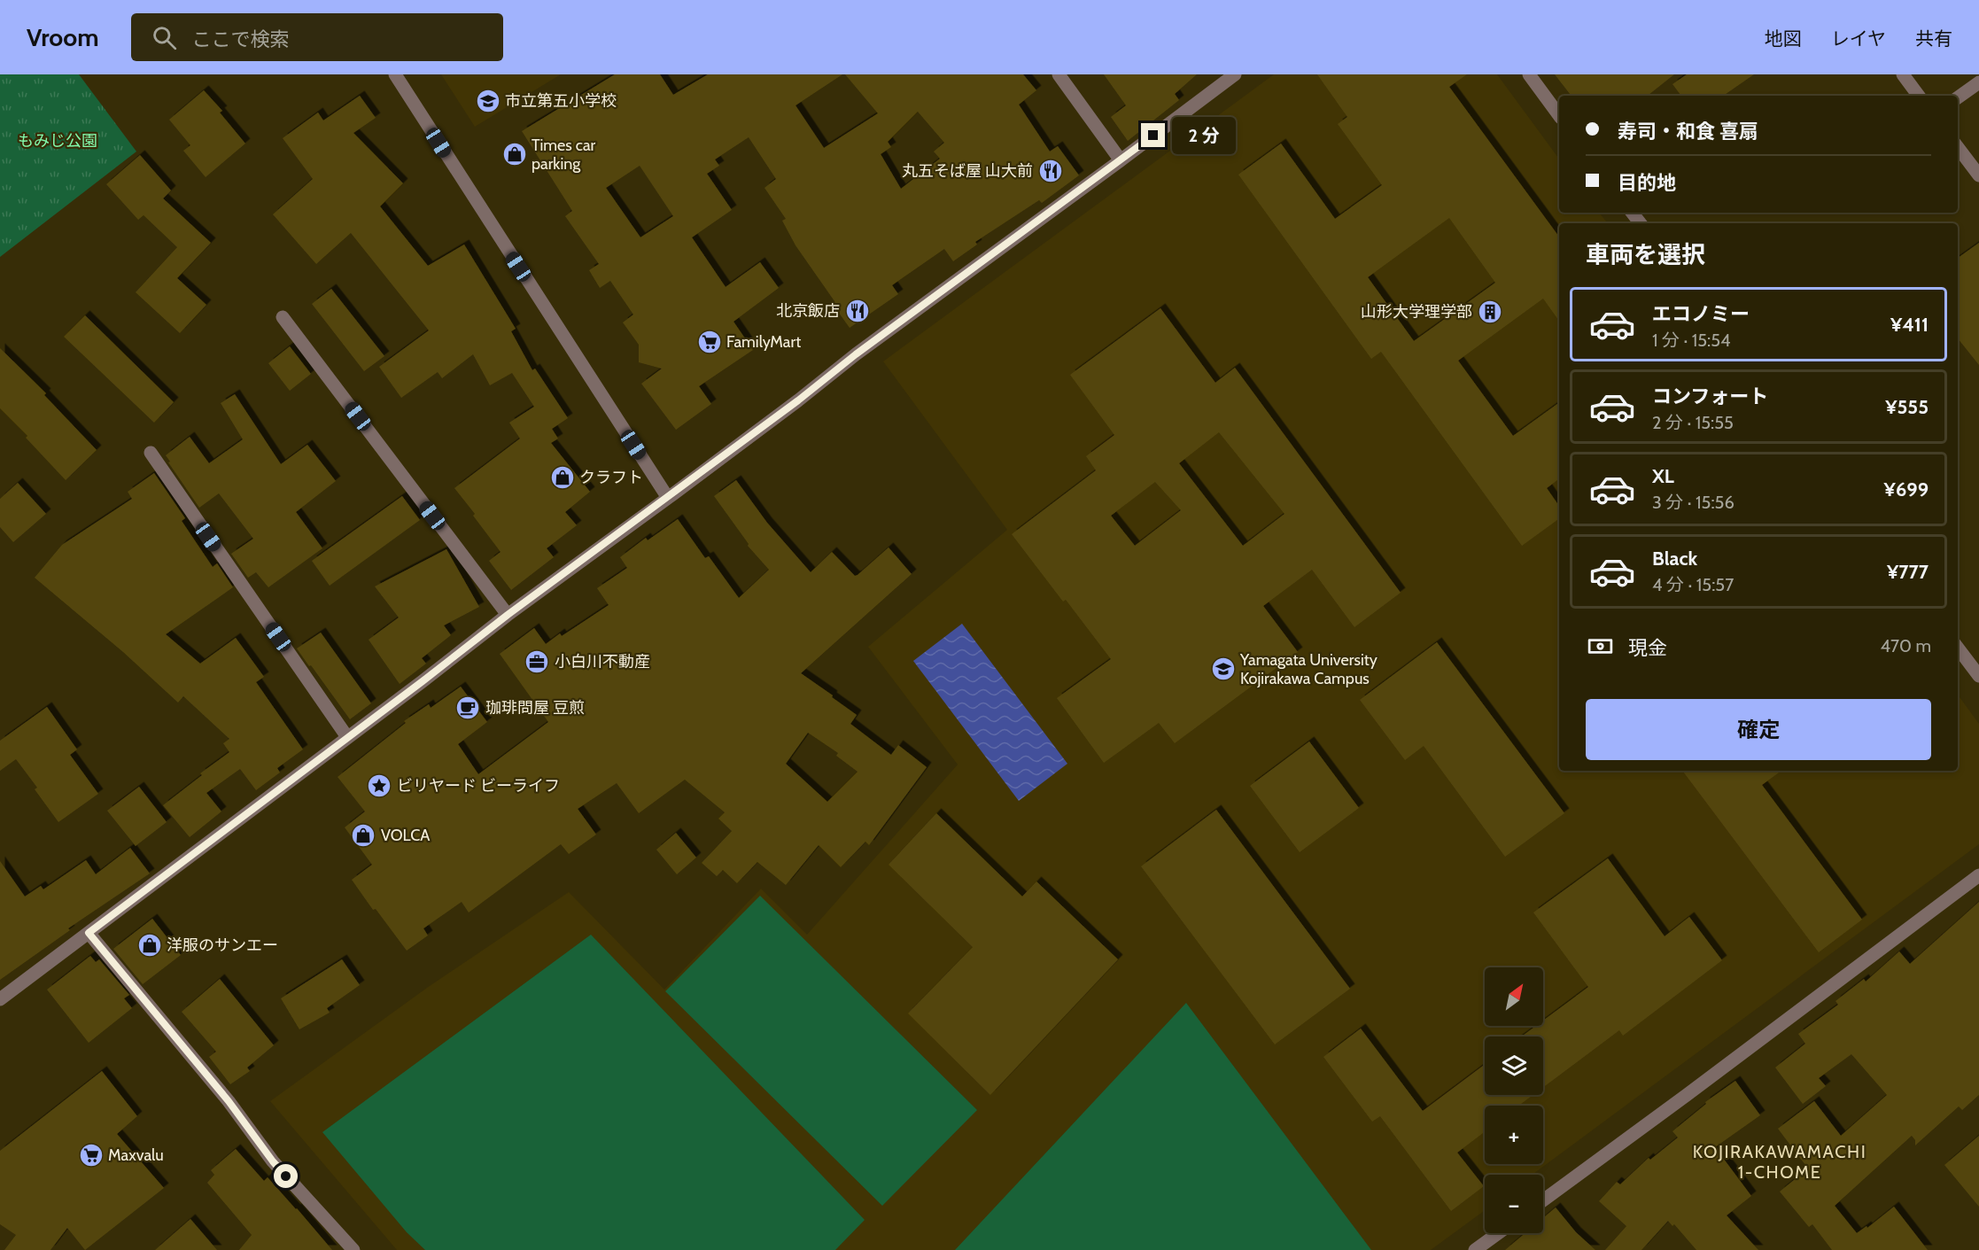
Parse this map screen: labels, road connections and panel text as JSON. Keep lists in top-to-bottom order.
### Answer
{
  "districts": ["KOJIRAKAWAMACHI 1-CHOME"],
  "parks": ["もみじ公園"],
  "places": {
    "school or university": ["市立第五小学校", "Yamagata University Kojirakawa Campus"],
    "shop": [
      "Times car parking",
      "クラフト",
      "VOLCA",
      "洋服のサンエー"
    ],
    "restaurant": ["丸五そば屋 山大前", "北京飯店"],
    "building": ["山形大学理学部"],
    "supermarket": ["FamilyMart", "Maxvalu"],
    "office": ["小白川不動産"],
    "cafe": ["珈琲問屋 豆煎"],
    "place": ["ビリヤード ビーライフ"]
  },
  "north": "top right",
  "page": {
    "header": "Vroom",
    "search": "ここで検索",
    "nav": ["地図", "レイヤ", "共有"],
    "banner": ["寿司・和食 喜扇", "目的地"],
    "bubble": "2 分",
    "heading": "車両を選択",
    "list": [
      {
        "name": "エコノミー",
        "note": "1 分 · 15:54",
        "value": "¥411"
      },
      {
        "name": "コンフォート",
        "note": "2 分 · 15:55",
        "value": "¥555"
      },
      {
        "name": "XL",
        "note": "3 分 · 15:56",
        "value": "¥699"
      },
      {
        "name": "Black",
        "note": "4 分 · 15:57",
        "value": "¥777"
      }
    ],
    "pay": ["現金", "470 m"],
    "buttons": "確定",
    "map_buttons": ["+", "−"]
  }
}
